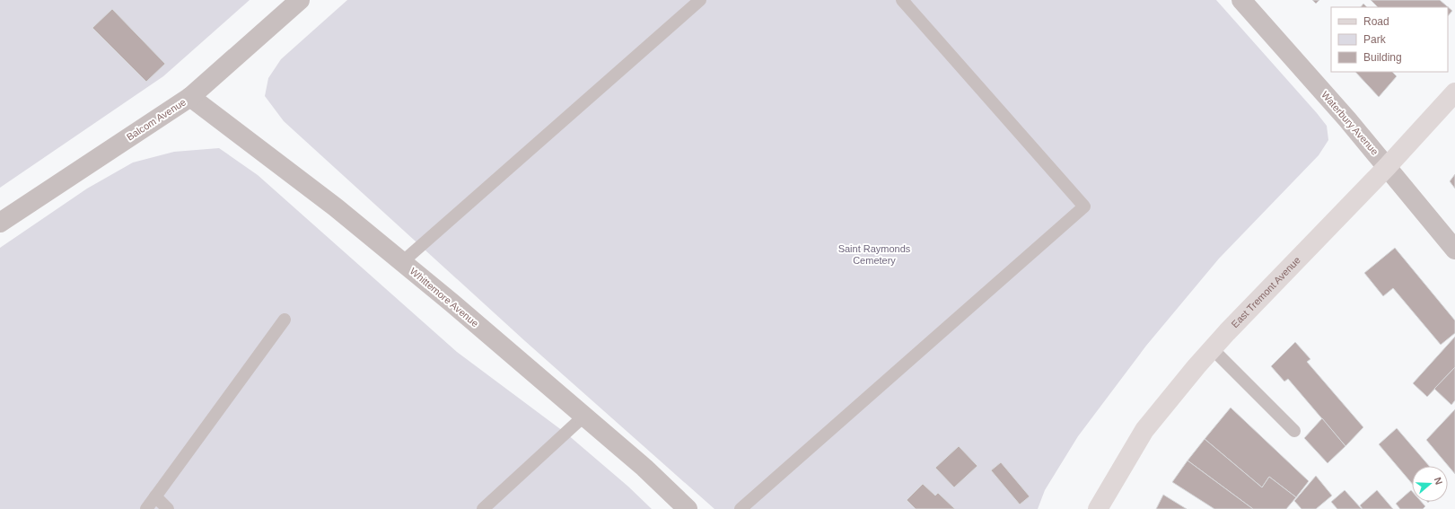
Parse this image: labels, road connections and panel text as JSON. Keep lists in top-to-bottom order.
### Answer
{
  "streets": {
    "main road": ["East Tremont Avenue"],
    "street": ["Balcom Avenue", "Waterbury Avenue", "Whittemore Avenue"]
  },
  "crossings": [
    ["Balcom Avenue", "Whittemore Avenue"],
    ["Waterbury Avenue", "East Tremont Avenue"]
  ],
  "parks": ["Saint Raymonds Cemetery"],
  "legend": ["Road", "Park", "Building"],
  "north": "right"
}
